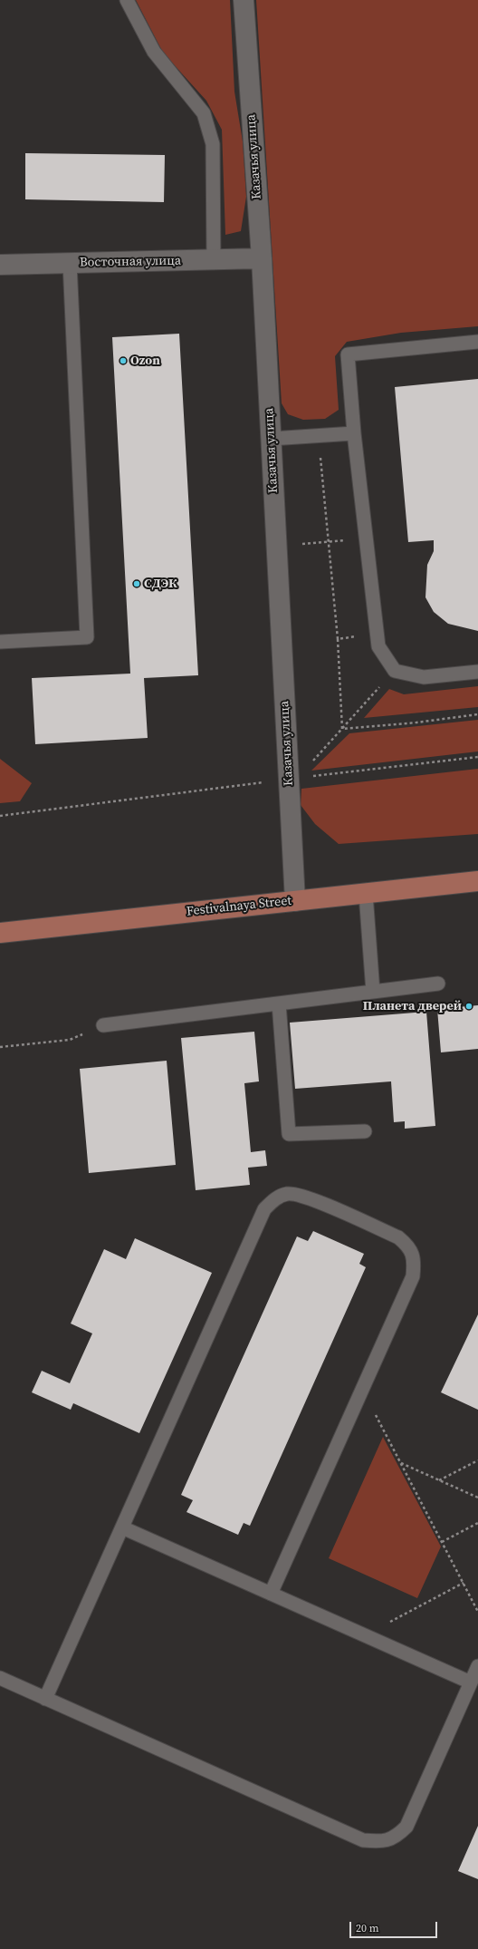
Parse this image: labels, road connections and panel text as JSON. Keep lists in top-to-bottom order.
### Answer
{
  "streets": {
    "main road": ["Festivalnaya Street"],
    "street": ["Казачья улица", "Восточная улица"]
  },
  "crossings": [
    ["Казачья улица", "Восточная улица"],
    ["Казачья улица", "Festivalnaya Street"]
  ],
  "places": ["Ozon", "СДЭК", "Планета дверей"],
  "scale_bar": "20 m"
}
